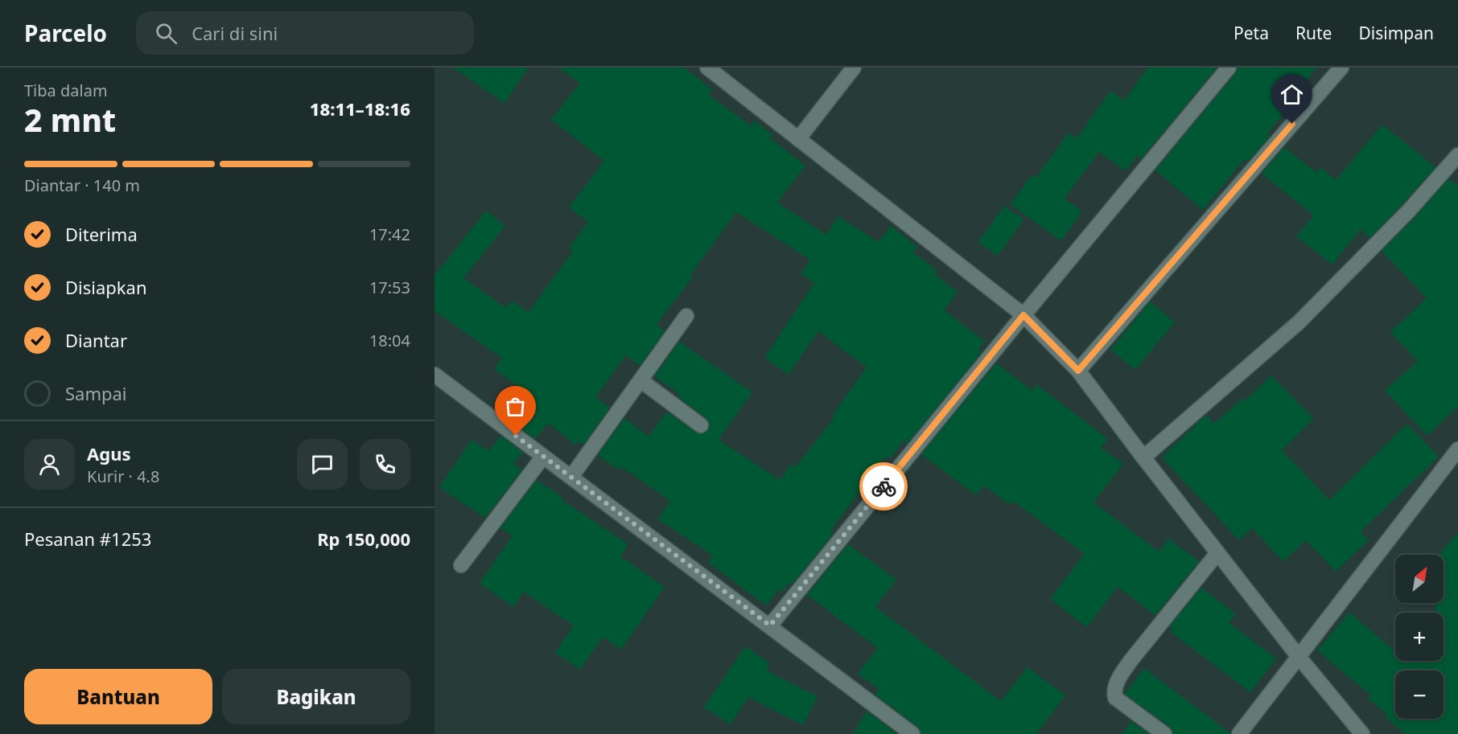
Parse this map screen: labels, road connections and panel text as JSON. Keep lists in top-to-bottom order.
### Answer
{
  "north": "top right",
  "page": {
    "header": "Parcelo",
    "search": "Cari di sini",
    "nav": ["Peta", "Rute", "Disimpan"],
    "heading": ["2 mnt", "Tiba dalam", "18:11–18:16"],
    "panel": [
      "Agus",
      "Kurir · 4.8",
      "Pesanan #1253",
      "Rp 150,000"
    ],
    "bar": "Diantar · 140 m",
    "list": [
      ["Diterima", "17:42"],
      ["Disiapkan", "17:53"],
      ["Diantar", "18:04"],
      "Sampai"
    ],
    "map_buttons": ["+", "−"],
    "buttons": ["Bantuan", "Bagikan"]
  }
}
